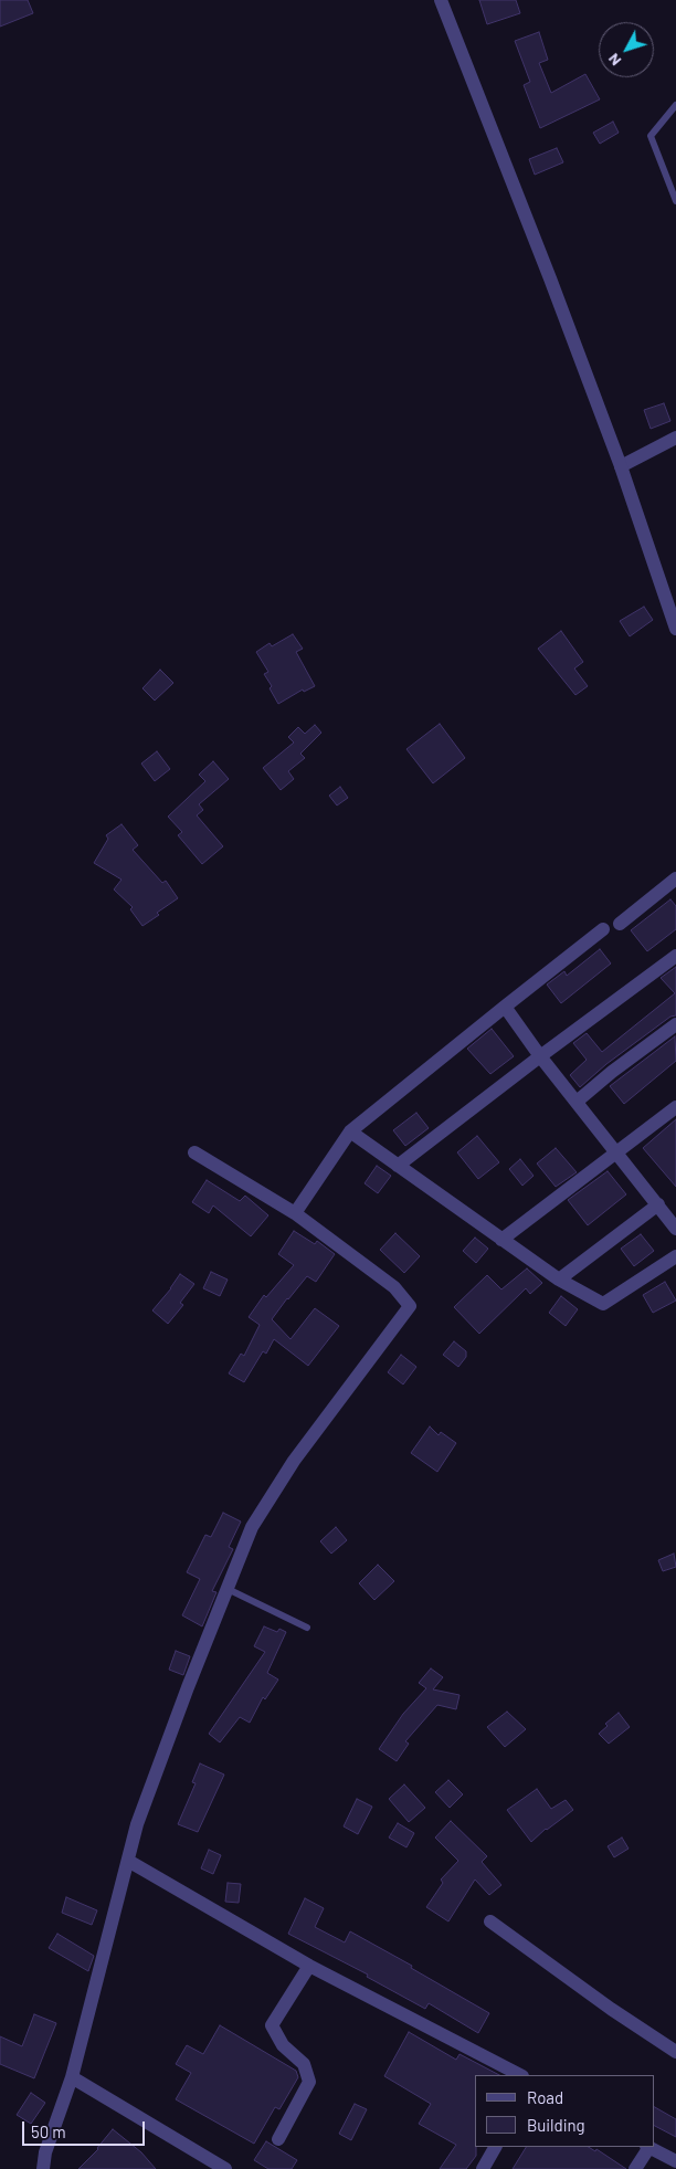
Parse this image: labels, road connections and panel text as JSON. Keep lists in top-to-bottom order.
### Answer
{
  "legend": ["Road", "Building"],
  "scale_bar": "50 m",
  "north": "bottom left"
}
